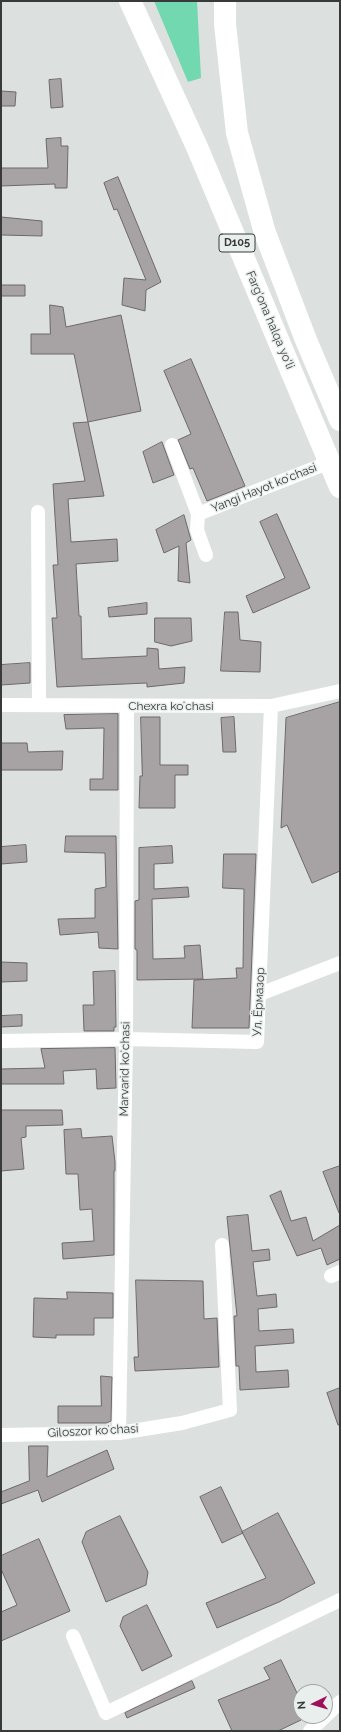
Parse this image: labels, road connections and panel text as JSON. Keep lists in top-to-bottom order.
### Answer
{
  "streets": {
    "highway": ["D105", "Farg‘ona halqa yo‘li"],
    "street": [
      "Yangi Hayot koʻchasi",
      "Chexra koʻchasi",
      "Ул. Ёрмазор",
      "Marvarid koʻchasi",
      "Giloszor koʻchasi"
    ]
  },
  "crossings": [
    ["Farg‘ona halqa yo‘li", "Yangi Hayot koʻchasi"],
    ["Chexra koʻchasi", "Ул. Ёрмазор"],
    ["Chexra koʻchasi", "Marvarid koʻchasi"],
    ["Ул. Ёрмазор", "Marvarid koʻchasi"],
    ["Marvarid koʻchasi", "Giloszor koʻchasi"]
  ],
  "north": "left"
}
